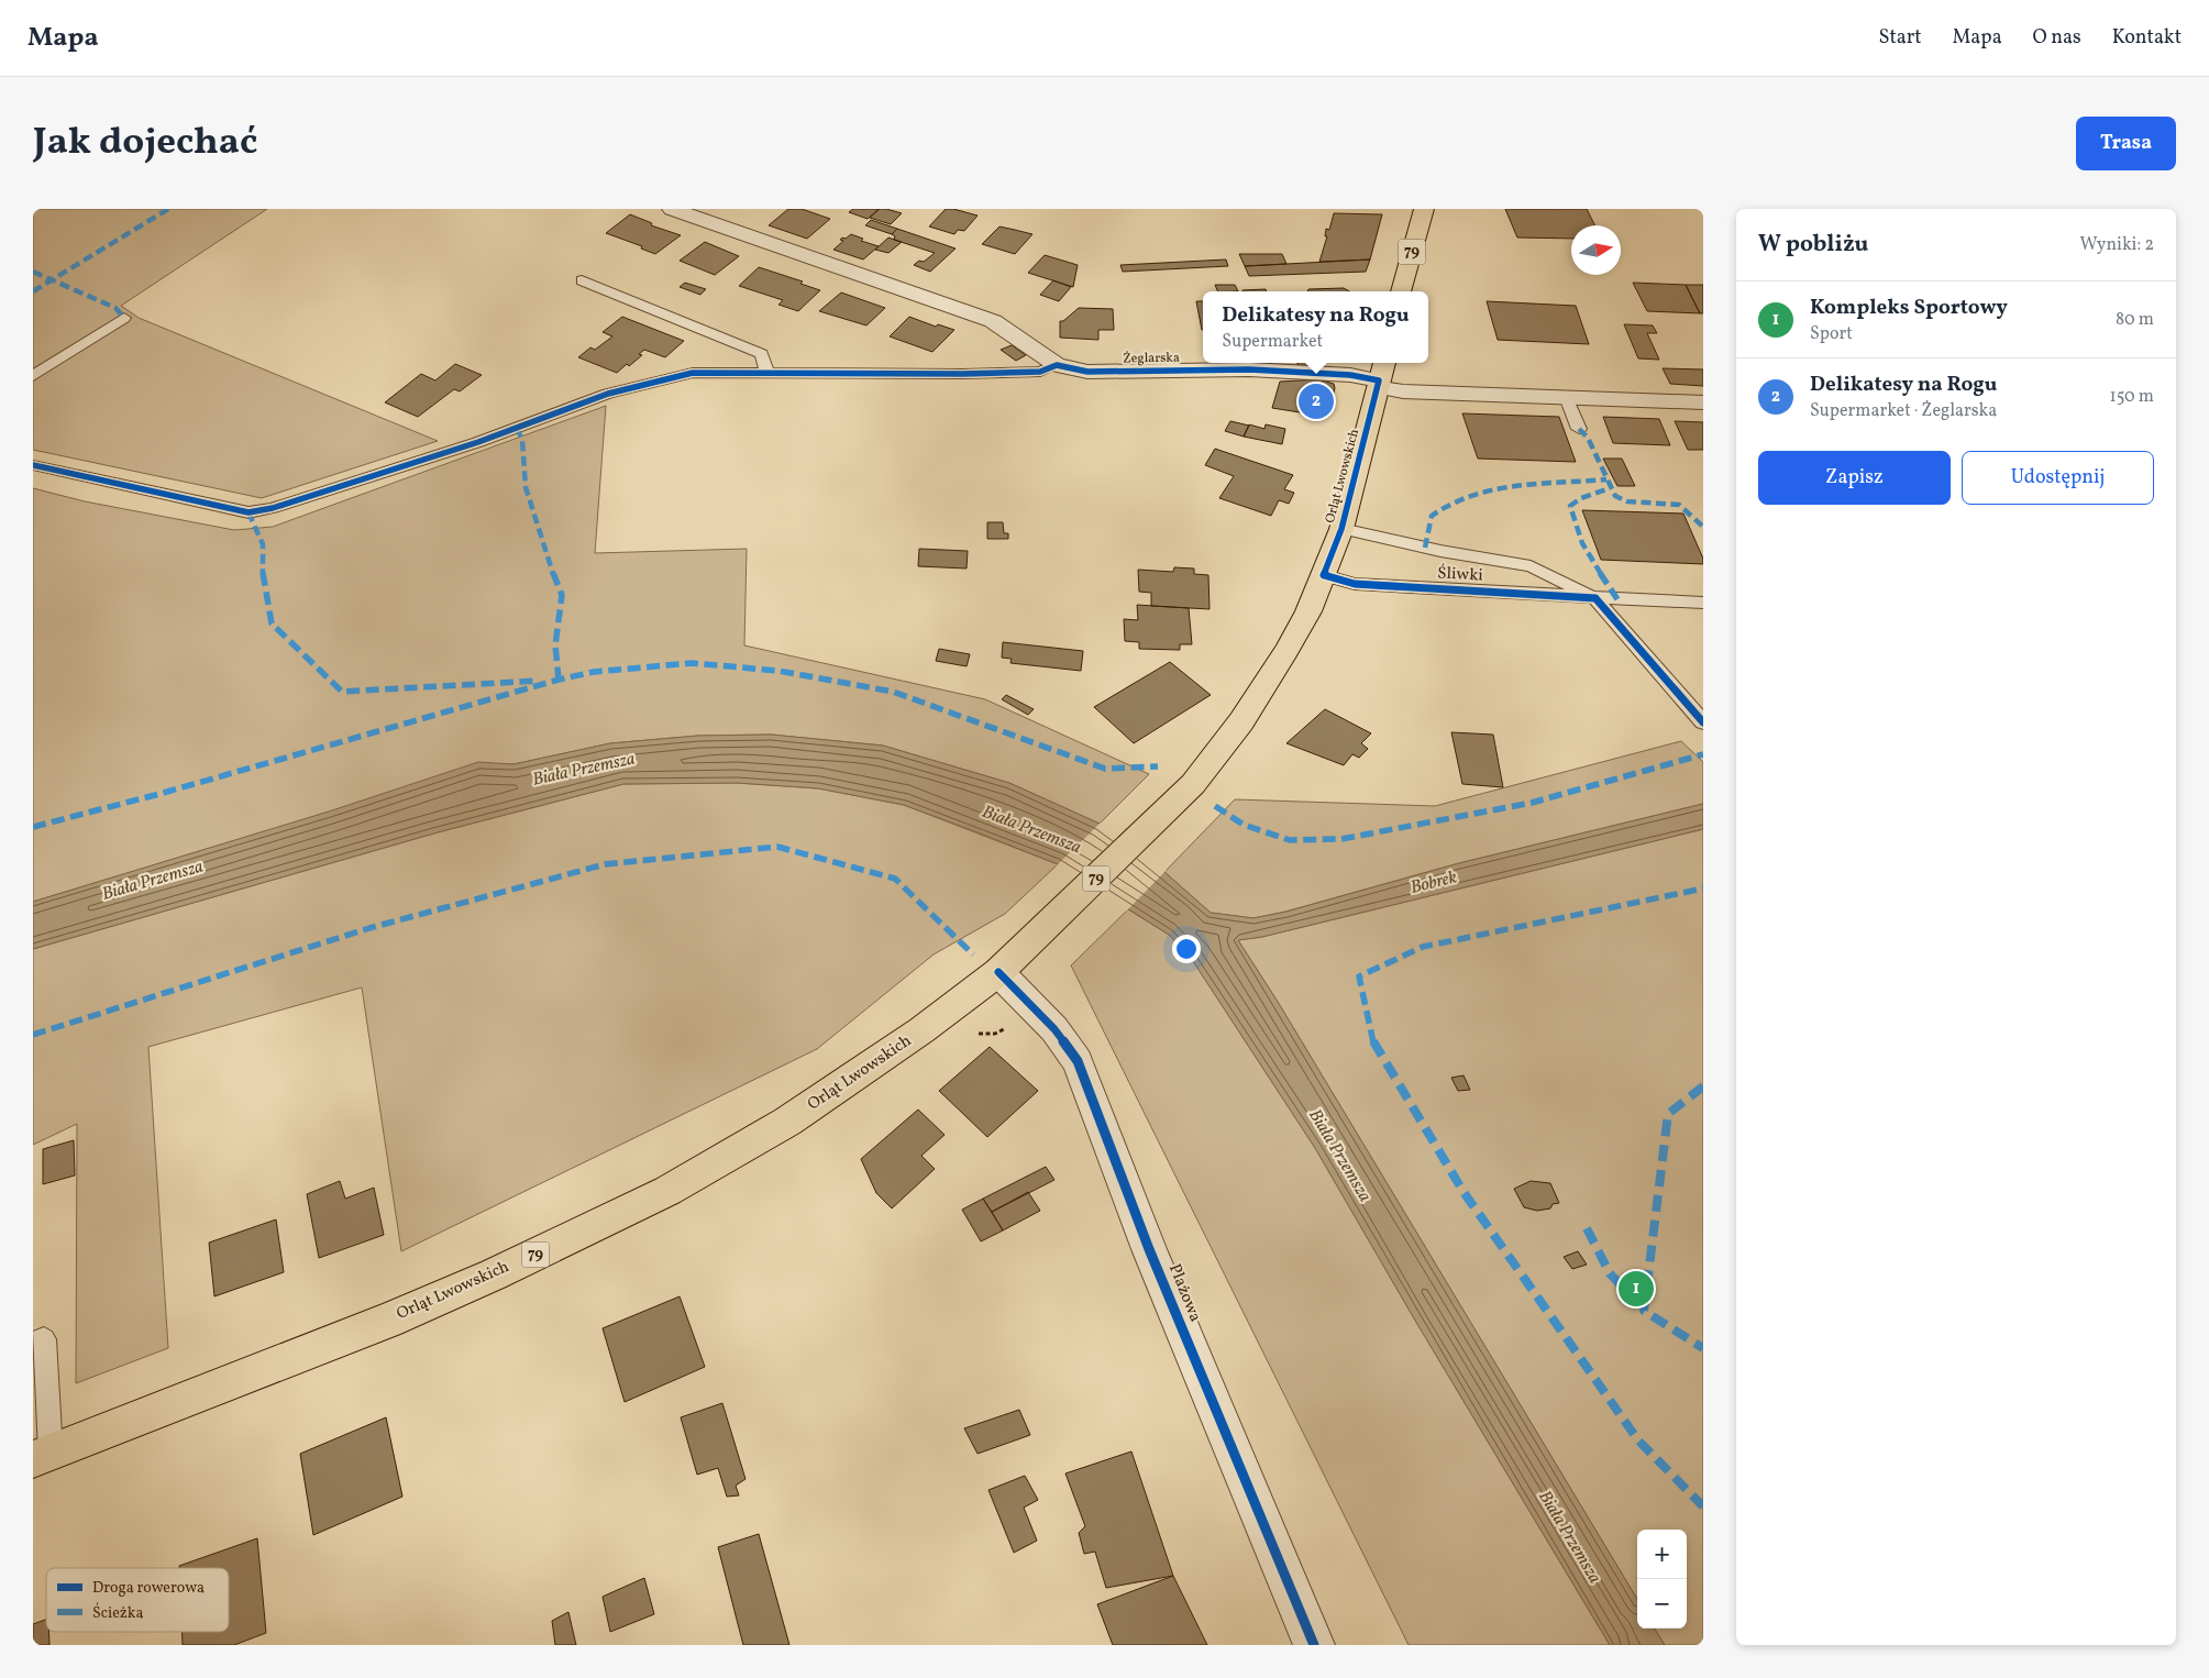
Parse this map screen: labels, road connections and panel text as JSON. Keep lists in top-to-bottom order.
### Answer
{
  "streets": {
    "main road": ["79", "Orląt Lwowskich"],
    "street": ["Żeglarska", "Plażowa"],
    "lane": ["Śliwki"]
  },
  "crossings": [
    ["Żeglarska", "Orląt Lwowskich"],
    ["Orląt Lwowskich", "Śliwki"],
    ["Orląt Lwowskich", "Plażowa"]
  ],
  "water": ["Biała Przemsza", "Bobrek"],
  "legend": ["Droga rowerowa", "Ścieżka"],
  "north": "right",
  "page": {
    "header": "Mapa",
    "nav": [
      "Start",
      "Mapa",
      "O nas",
      "Kontakt"
    ],
    "title": "Jak dojechać",
    "buttons": [
      "Trasa",
      ["Zapisz", "Udostępnij"]
    ],
    "heading": ["W pobliżu", "Wyniki: 2"],
    "list": [
      {
        "mark": "1",
        "name": "Kompleks Sportowy",
        "note": "Sport",
        "value": "80 m"
      },
      {
        "mark": "2",
        "name": "Delikatesy na Rogu",
        "note": "Supermarket · Żeglarska",
        "value": "150 m"
      }
    ],
    "popup": ["Delikatesy na Rogu", "Supermarket"],
    "pins": ["2", "1"],
    "map_buttons": ["+", "−"]
  }
}
